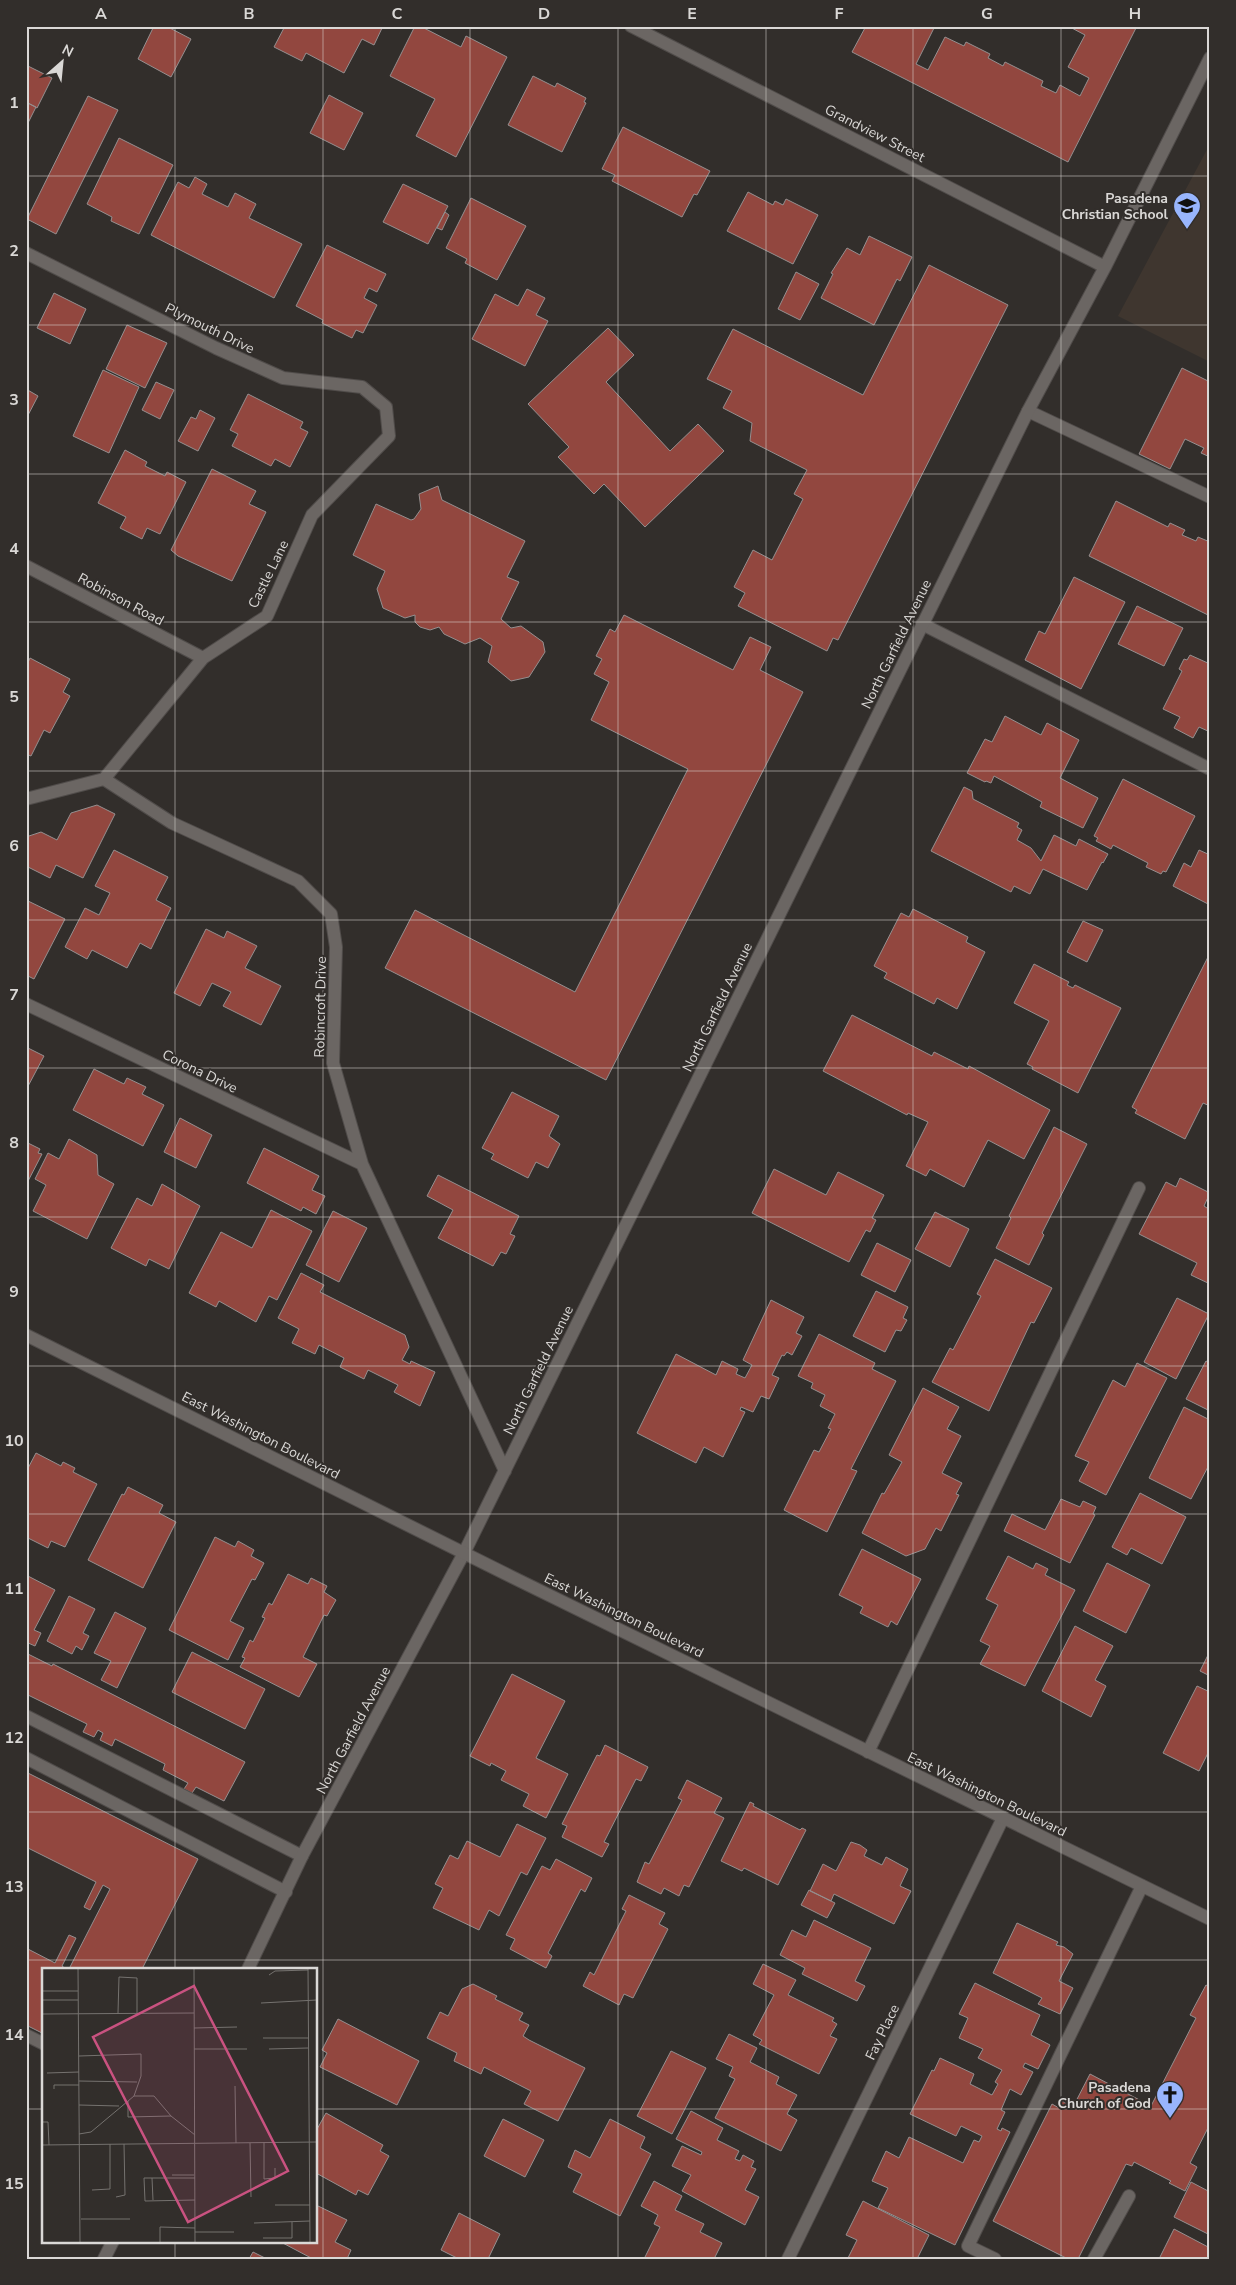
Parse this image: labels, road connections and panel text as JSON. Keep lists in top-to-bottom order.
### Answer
{
  "streets": {
    "street": [
      "Grandview Street",
      "Plymouth Drive",
      "Castle Lane",
      "Robinson Road",
      "North Garfield Avenue",
      "Robincroft Drive",
      "Corona Drive",
      "East Washington Boulevard",
      "Fay Place"
    ]
  },
  "crossings": [
    ["Grandview Street", "North Garfield Avenue"],
    ["Plymouth Drive", "Castle Lane"],
    ["Castle Lane", "Robinson Road"],
    ["Castle Lane", "Robincroft Drive"],
    ["North Garfield Avenue", "Robincroft Drive"],
    ["North Garfield Avenue", "East Washington Boulevard"],
    ["Robincroft Drive", "Corona Drive"],
    ["East Washington Boulevard", "Fay Place"]
  ],
  "places": {
    "school or university": ["Pasadena Christian School"],
    "church": ["Pasadena Church of God"]
  },
  "north": "top right",
  "grid": {
    "columns": [
      "A",
      "B",
      "C",
      "D",
      "E",
      "F",
      "G",
      "H"
    ],
    "rows": [
      "1",
      "2",
      "3",
      "4",
      "5",
      "6",
      "7",
      "8",
      "9",
      "10",
      "11",
      "12",
      "13",
      "14",
      "15"
    ]
  }
}
